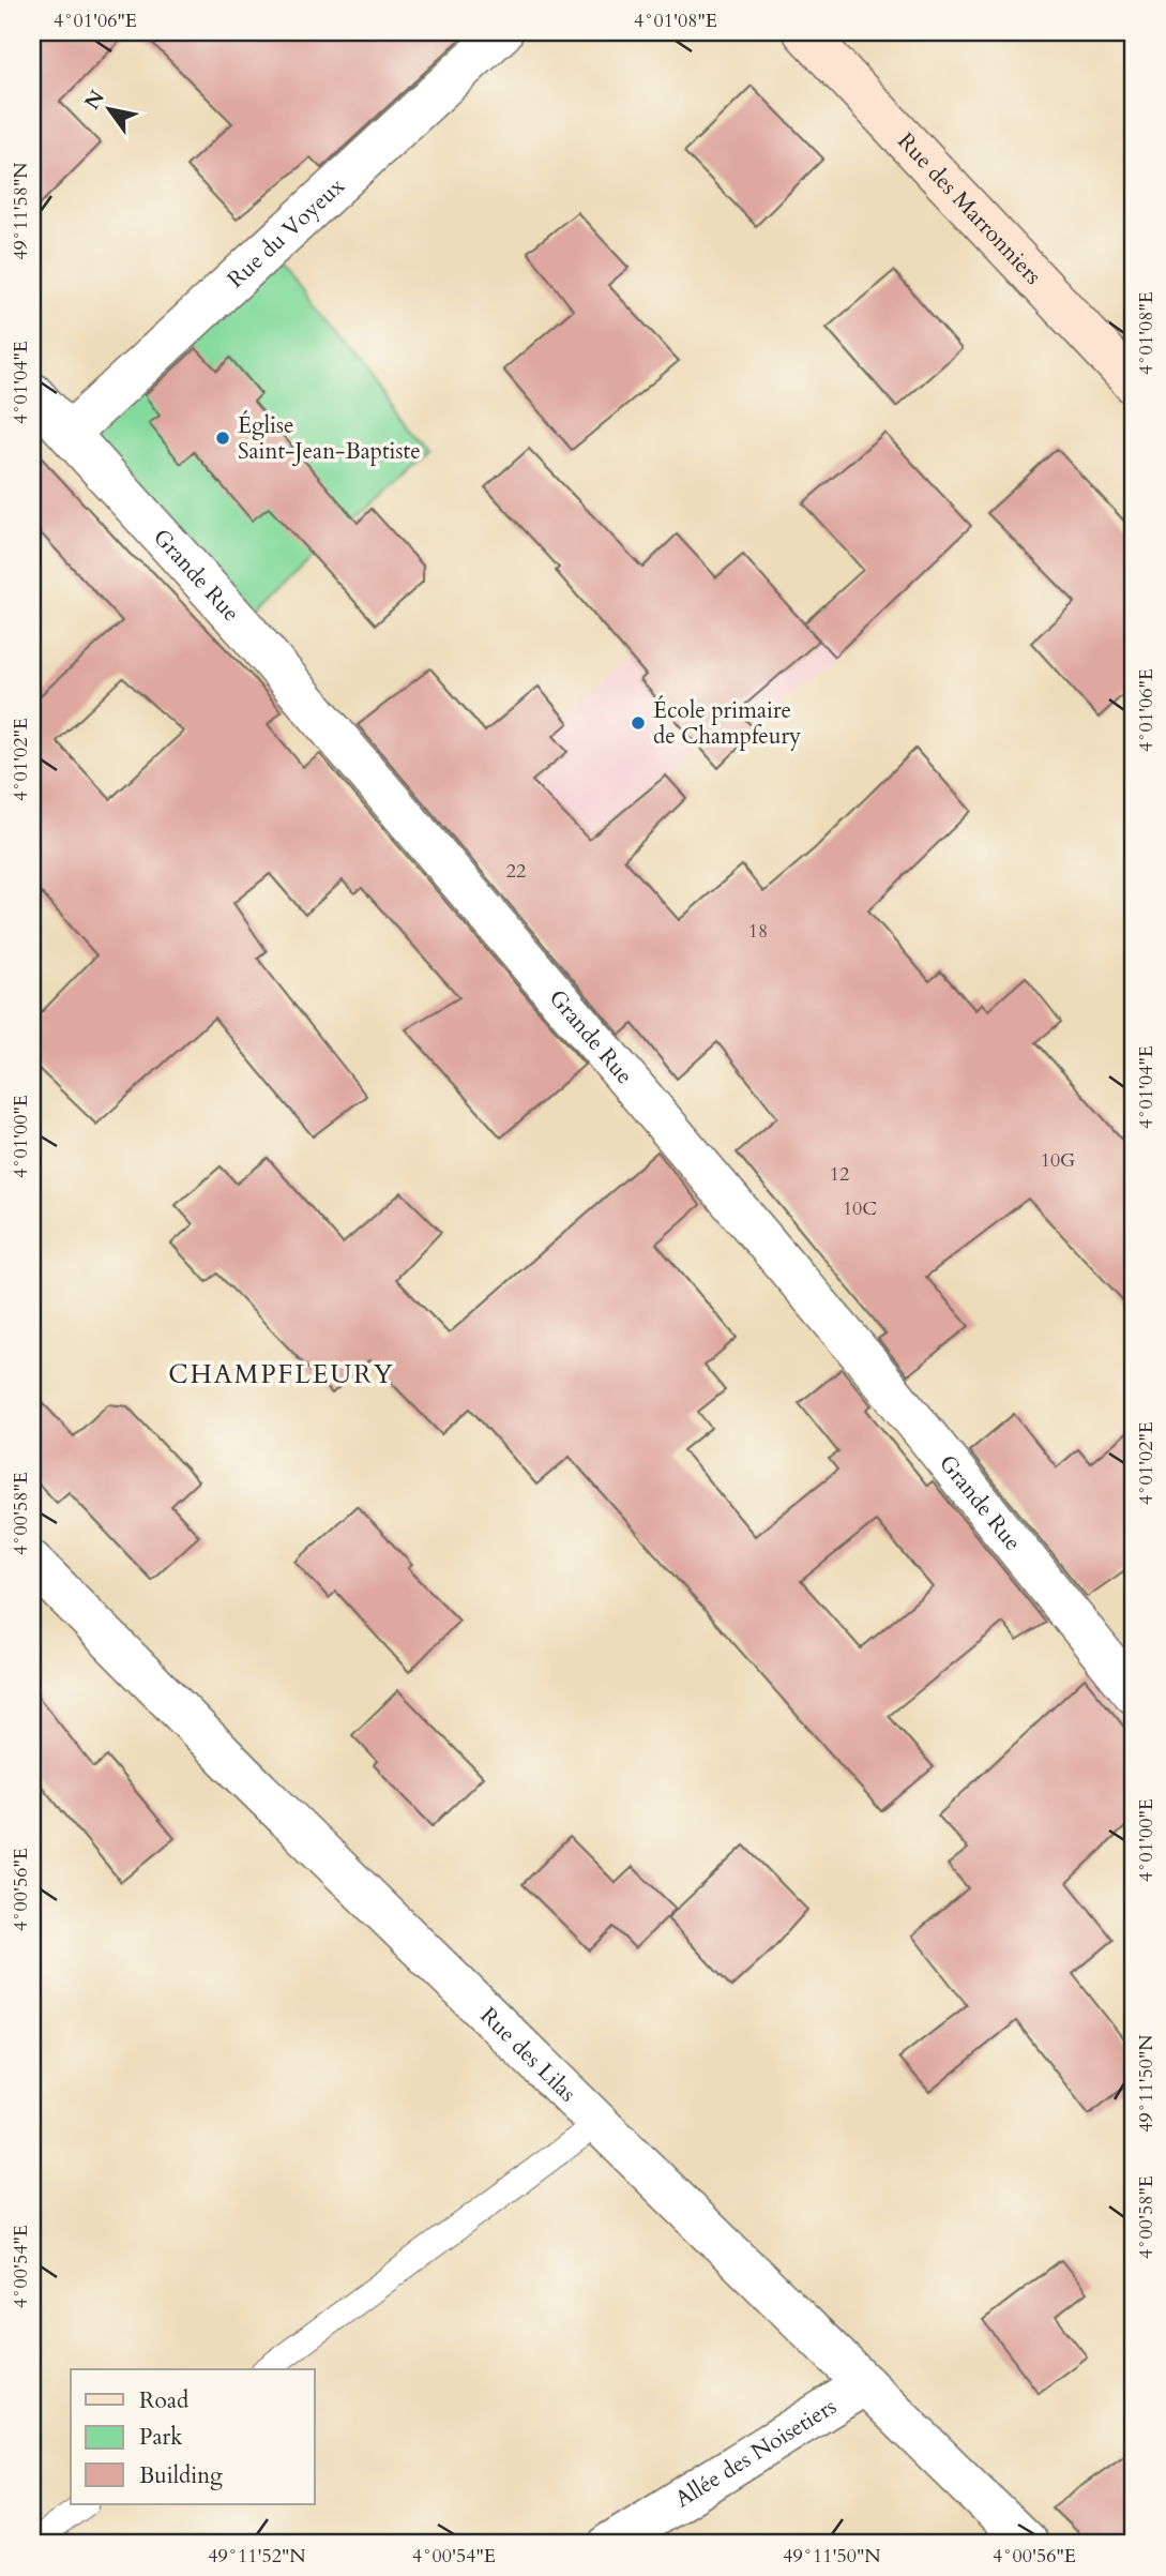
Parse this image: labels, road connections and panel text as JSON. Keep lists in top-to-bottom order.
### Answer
{
  "streets": {
    "street": [
      "Rue des Marronniers",
      "Rue du Voyeux",
      "Grande Rue",
      "Rue des Lilas",
      "Allée des Noisetiers"
    ]
  },
  "crossings": [
    ["Rue du Voyeux", "Grande Rue"],
    ["Rue des Lilas", "Allée des Noisetiers"]
  ],
  "districts": ["CHAMPFLEURY"],
  "places": ["Église Saint-Jean-Baptiste", "École primaire de Champfeury"],
  "house_numbers": [
    "22",
    "18",
    "10G",
    "12",
    "10C"
  ],
  "legend": ["Road", "Park", "Building"],
  "north": "top left",
  "coordinates": [
    "4°01'06\"E",
    "4°01'08\"E",
    "49°11'58\"N",
    "4°01'04\"E",
    "4°01'02\"E",
    "4°01'00\"E",
    "4°00'58\"E",
    "4°00'56\"E",
    "49°11'50\"N",
    "4°00'54\"E",
    "49°11'52\"N"
  ]
}
